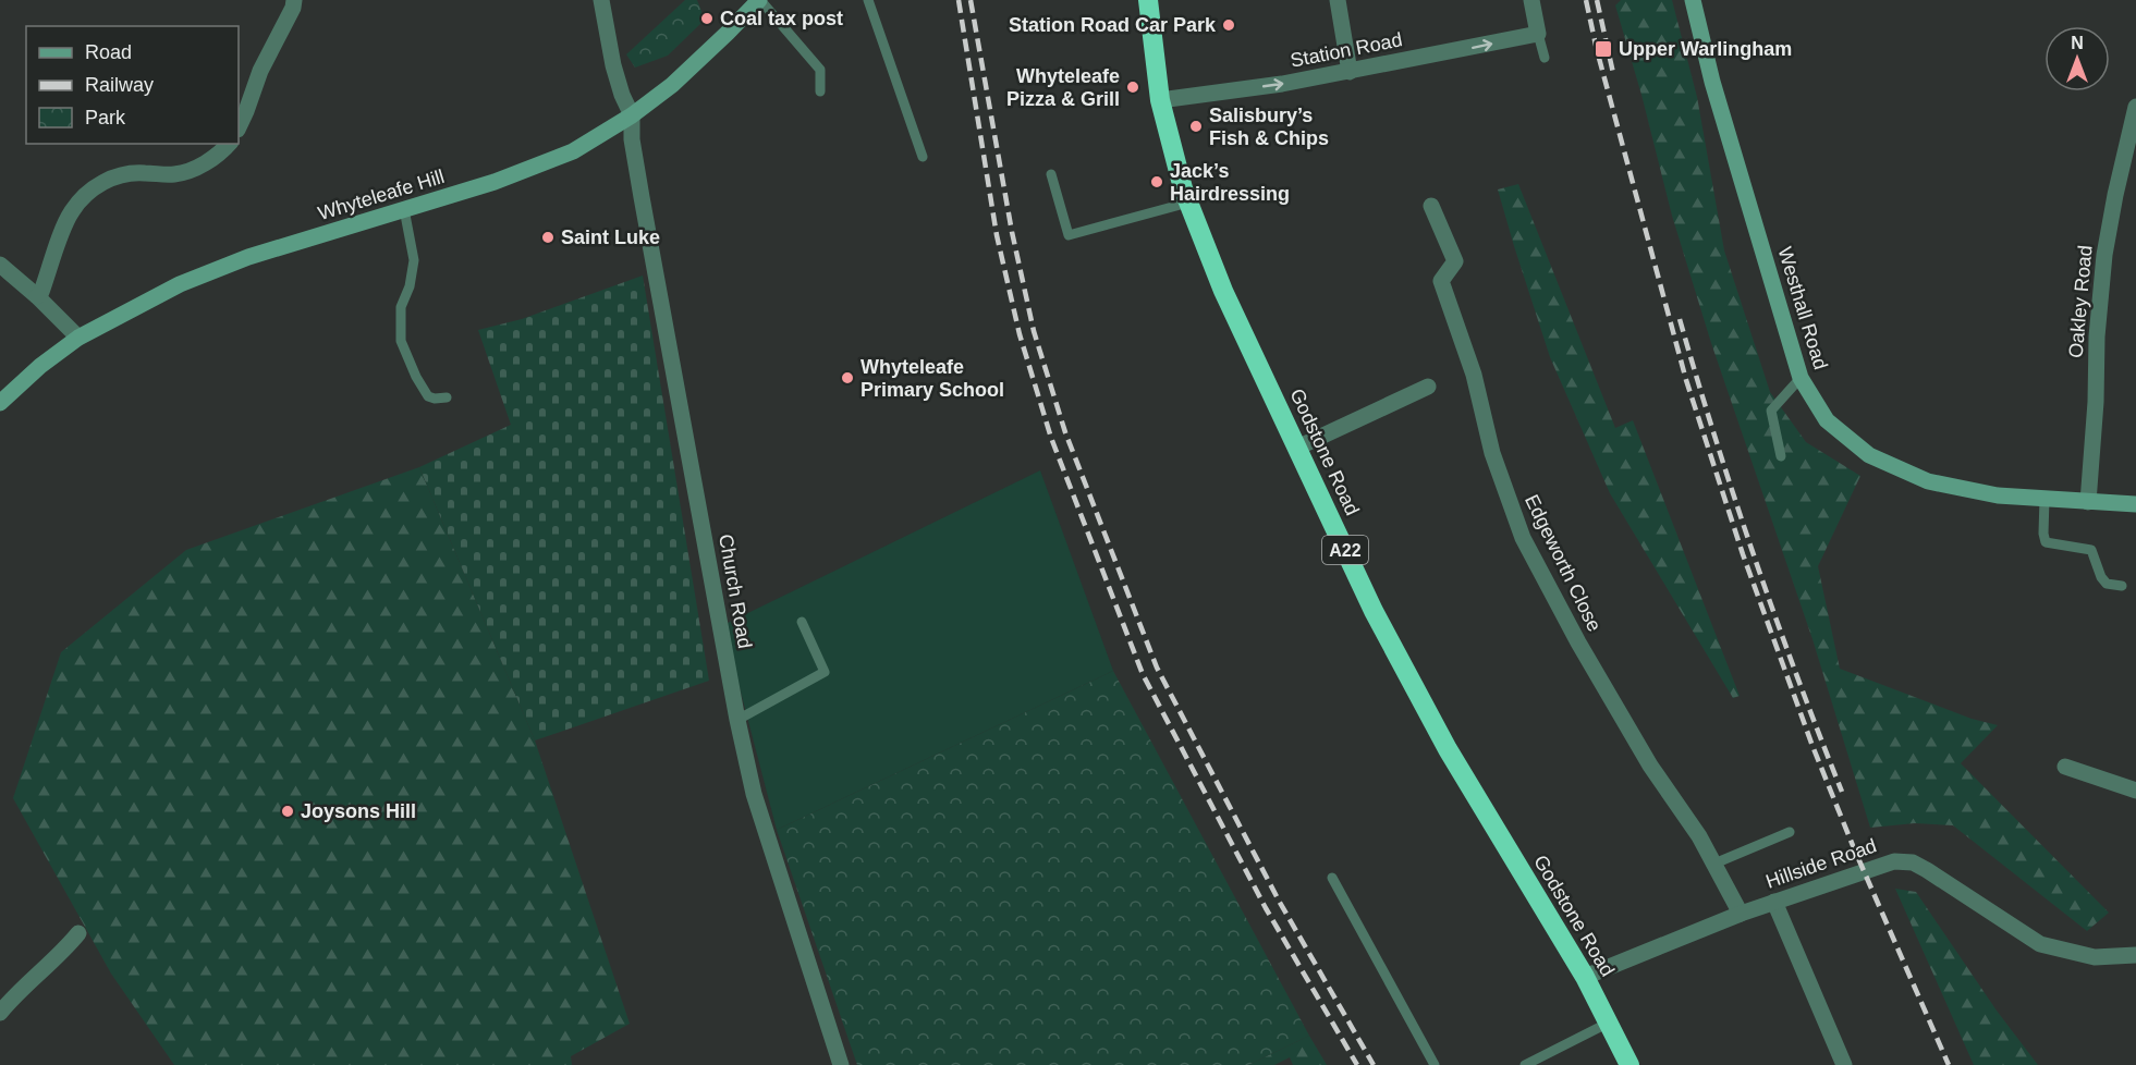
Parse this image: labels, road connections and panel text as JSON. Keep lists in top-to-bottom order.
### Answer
{
  "streets": {
    "highway": ["Godstone Road", "A22"],
    "street": [
      "Station Road",
      "Whyteleafe Hill",
      "Oakley Road",
      "Westhall Road",
      "Edgeworth Close",
      "Church Road",
      "Hillside Road"
    ]
  },
  "crossings": [
    ["Station Road", "Godstone Road"],
    ["Whyteleafe Hill", "Church Road"],
    ["Oakley Road", "Westhall Road"],
    ["Godstone Road", "Hillside Road"],
    ["Edgeworth Close", "Hillside Road"]
  ],
  "one_way": ["Station Road"],
  "places": {
    "other": [
      "Coal tax post",
      "Station Road Car Park",
      "Whyteleafe Pizza & Grill",
      "Salisbury’s Fish & Chips",
      "Jack’s Hairdressing",
      "Saint Luke",
      "Whyteleafe Primary School",
      "Joysons Hill"
    ],
    "transit": ["Upper Warlingham"]
  },
  "legend": ["Road", "Railway", "Park"],
  "north": "top"
}
